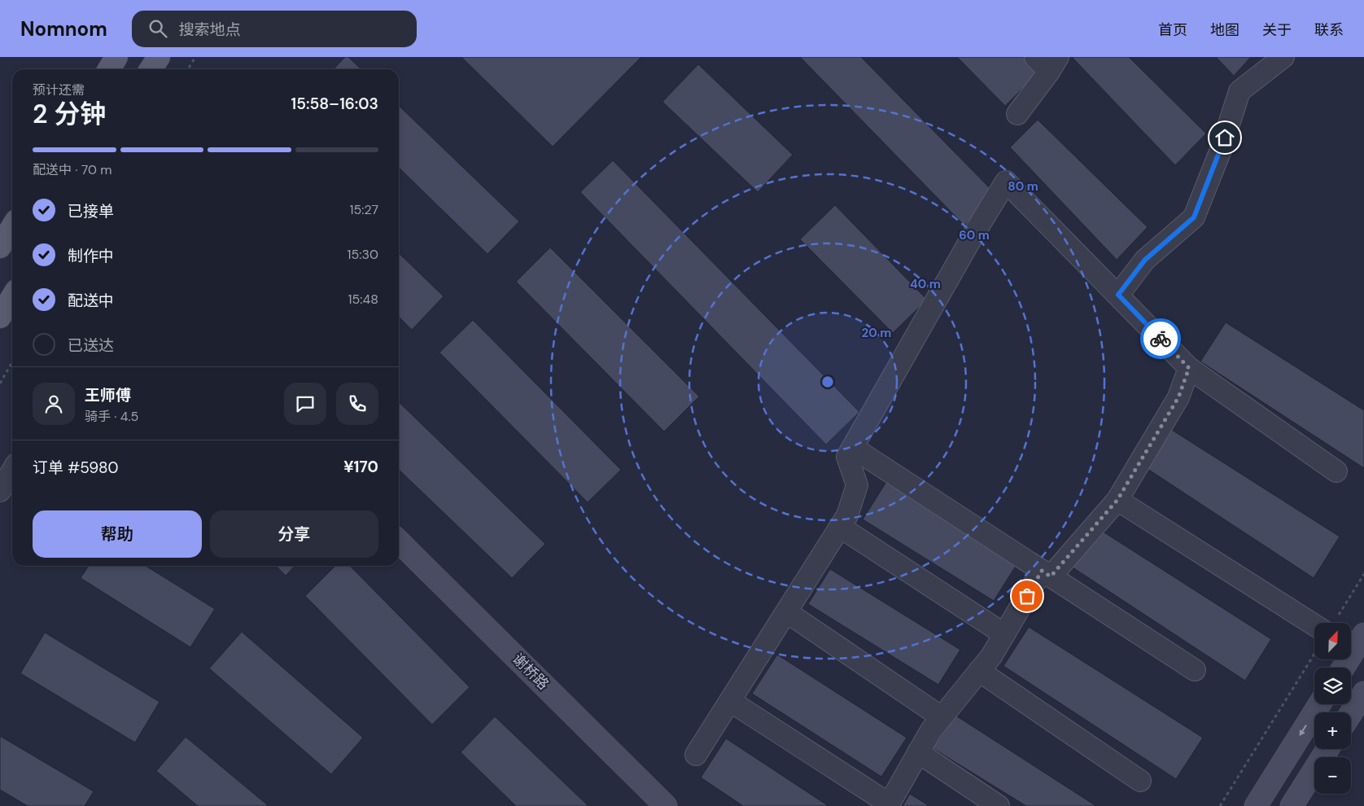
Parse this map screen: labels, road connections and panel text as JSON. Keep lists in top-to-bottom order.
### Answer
{
  "streets": {
    "street": ["谢桥路"]
  },
  "north": "top right",
  "page": {
    "header": "Nomnom",
    "search": "搜索地点",
    "nav": [
      "首页",
      "地图",
      "关于",
      "联系"
    ],
    "heading": ["2 分钟", "预计还需", "15:58–16:03"],
    "panel": [
      "王师傅",
      "骑手 · 4.5",
      "订单 #5980",
      "¥170"
    ],
    "bar": "配送中 · 70 m",
    "list": [
      ["已接单", "15:27"],
      ["制作中", "15:30"],
      ["配送中", "15:48"],
      "已送达"
    ],
    "buttons": ["帮助", "分享"],
    "map_buttons": ["+", "−"]
  },
  "rings": [
    "80 m",
    "60 m",
    "40 m",
    "20 m"
  ]
}
